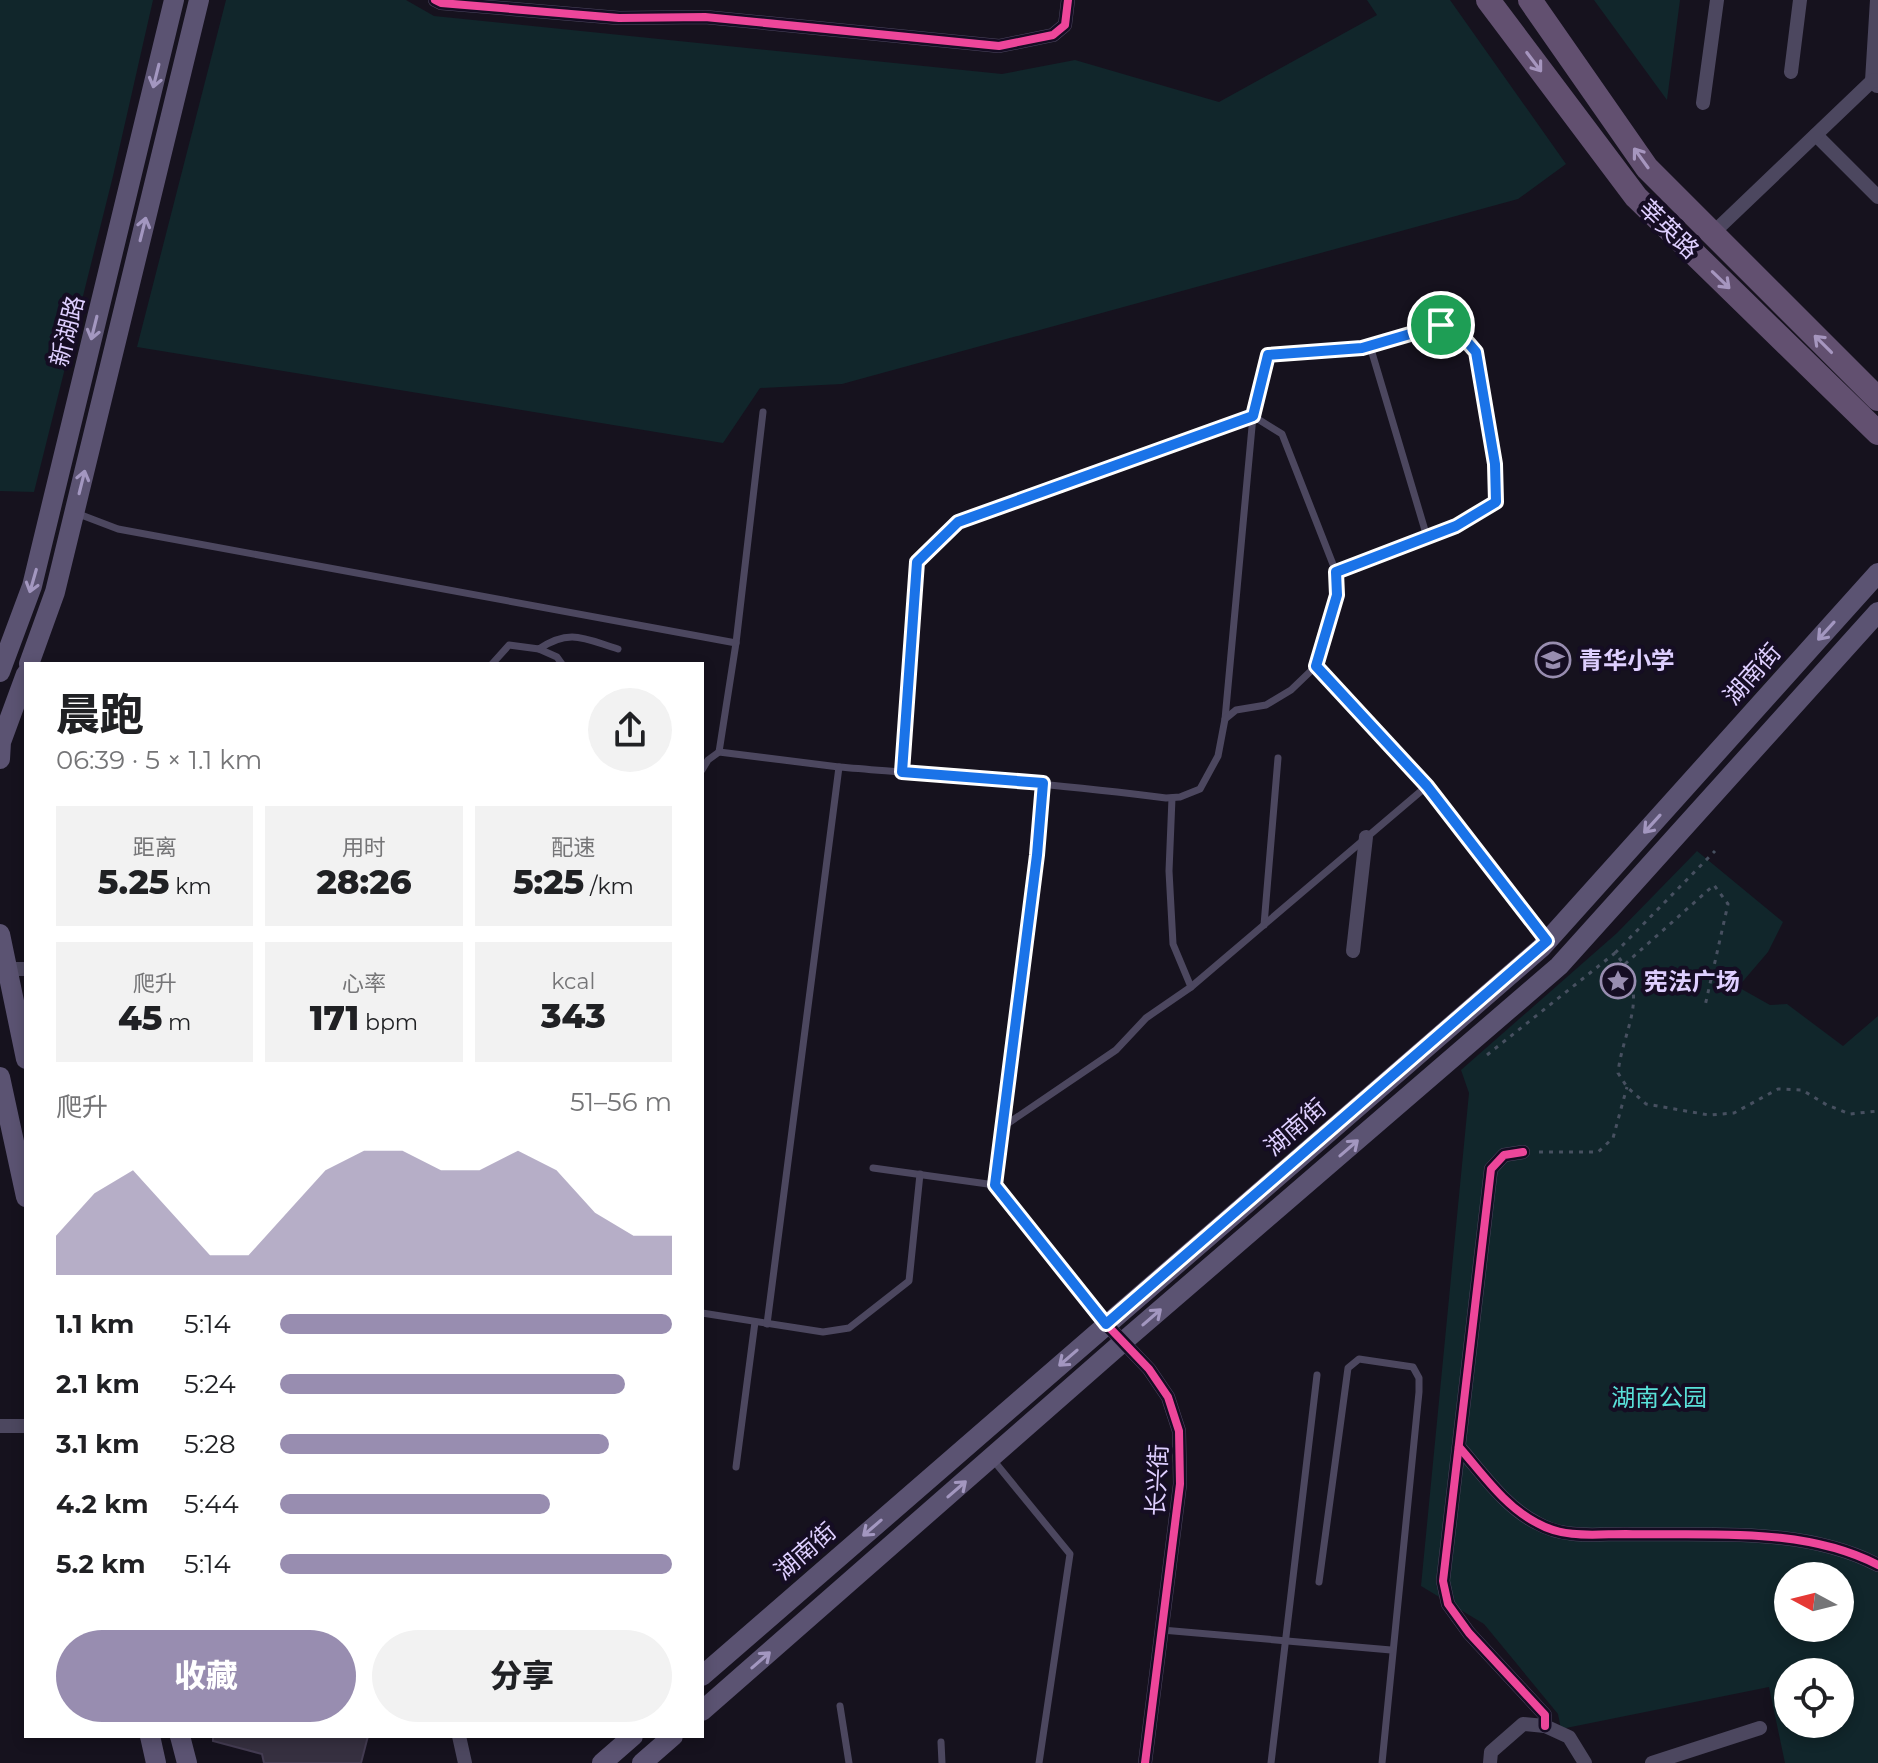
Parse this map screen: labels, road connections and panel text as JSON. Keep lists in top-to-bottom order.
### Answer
{
  "streets": {
    "main road": ["莘英路", "新湖路", "湖南街"],
    "street": ["长兴街"]
  },
  "crossings": [
    ["湖南街", "长兴街"]
  ],
  "parks": ["湖南公园"],
  "places": {
    "school or university": ["青华小学"],
    "place": ["宪法广场"]
  },
  "north": "left",
  "page": {
    "heading": ["晨跑", "06:39 · 5 × 1.1 km"],
    "stats": [
      ["距离", "5.25 km"],
      ["用时", "28:26"],
      ["配速", "5:25 /km"],
      ["爬升", "45 m"],
      ["心率", "171 bpm"],
      ["kcal", "343"]
    ],
    "chart": ["爬升", "51–56 m"],
    "list": [
      {
        "name": "1.1 km",
        "note": "5:14"
      },
      {
        "name": "2.1 km",
        "note": "5:24"
      },
      {
        "name": "3.1 km",
        "note": "5:28"
      },
      {
        "name": "4.2 km",
        "note": "5:44"
      },
      {
        "name": "5.2 km",
        "note": "5:14"
      }
    ],
    "buttons": ["收藏", "分享"]
  }
}
